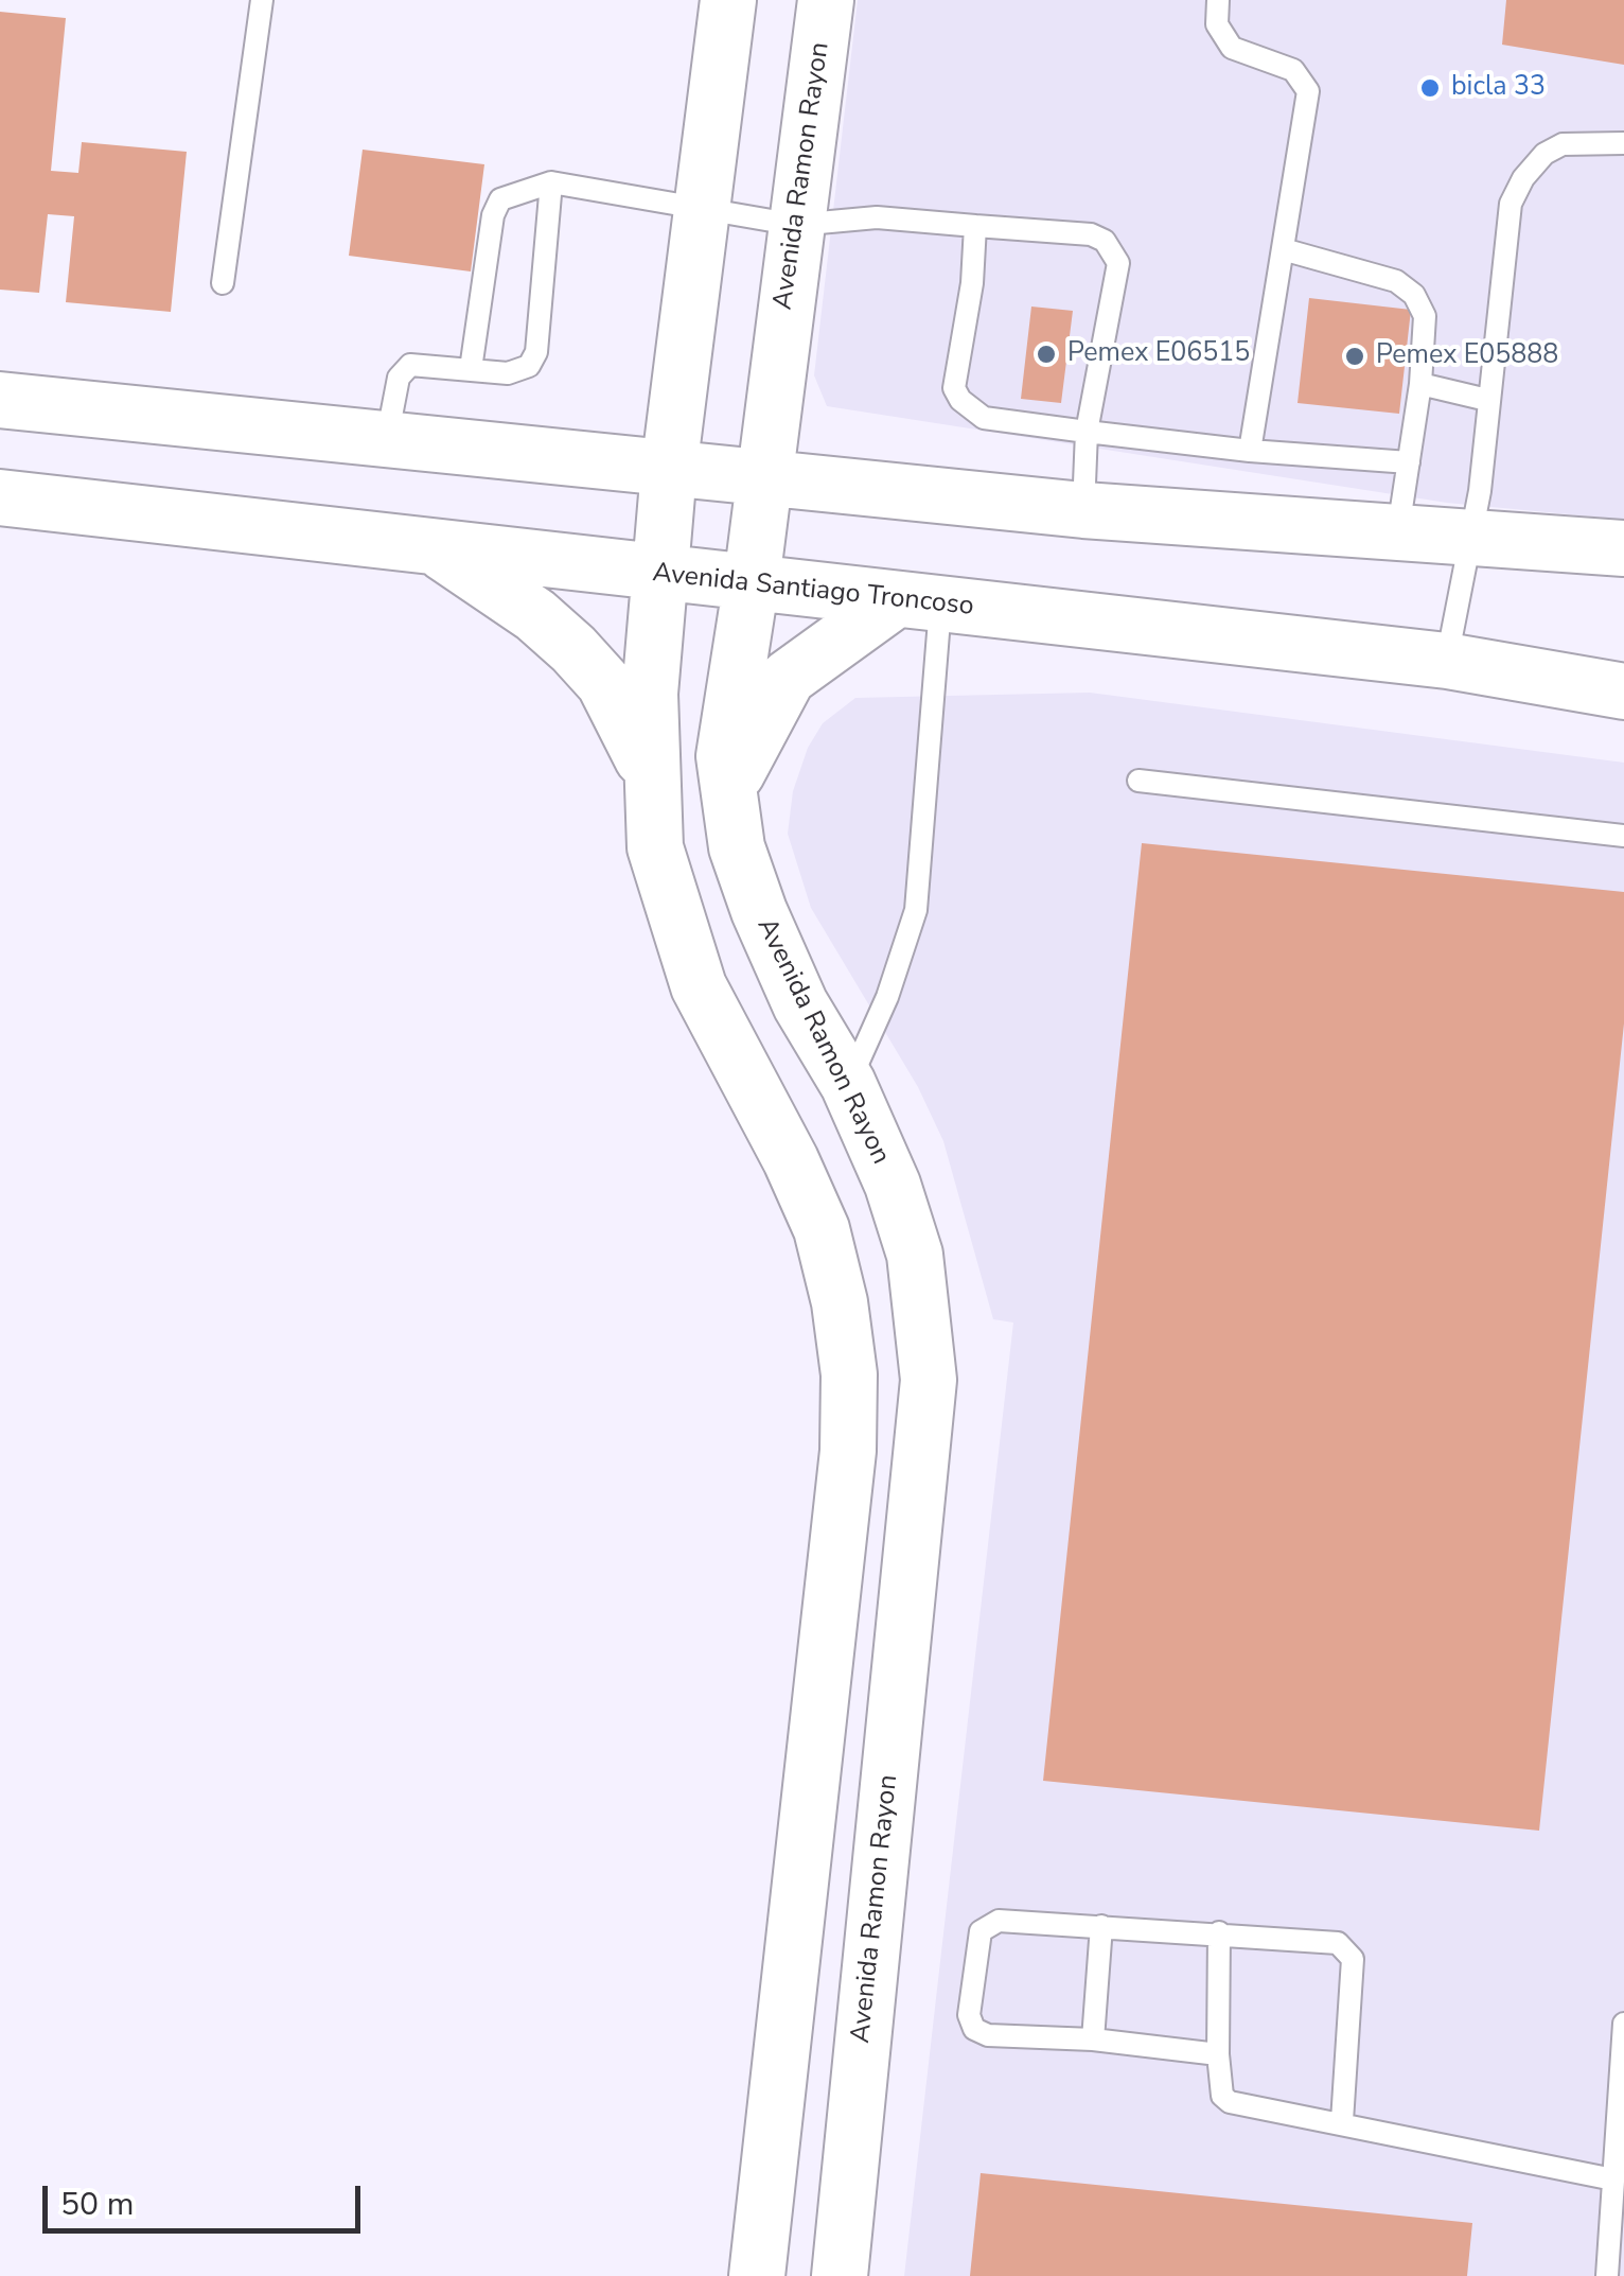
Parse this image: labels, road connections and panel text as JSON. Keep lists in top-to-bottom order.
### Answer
{
  "streets": {
    "main road": ["Avenida Ramon Rayon", "Avenida Santiago Troncoso"]
  },
  "crossings": [
    ["Avenida Ramon Rayon", "Avenida Santiago Troncoso"]
  ],
  "places": ["bicla 33", "Pemex E06515", "Pemex E05888"],
  "scale_bar": "50 m"
}
